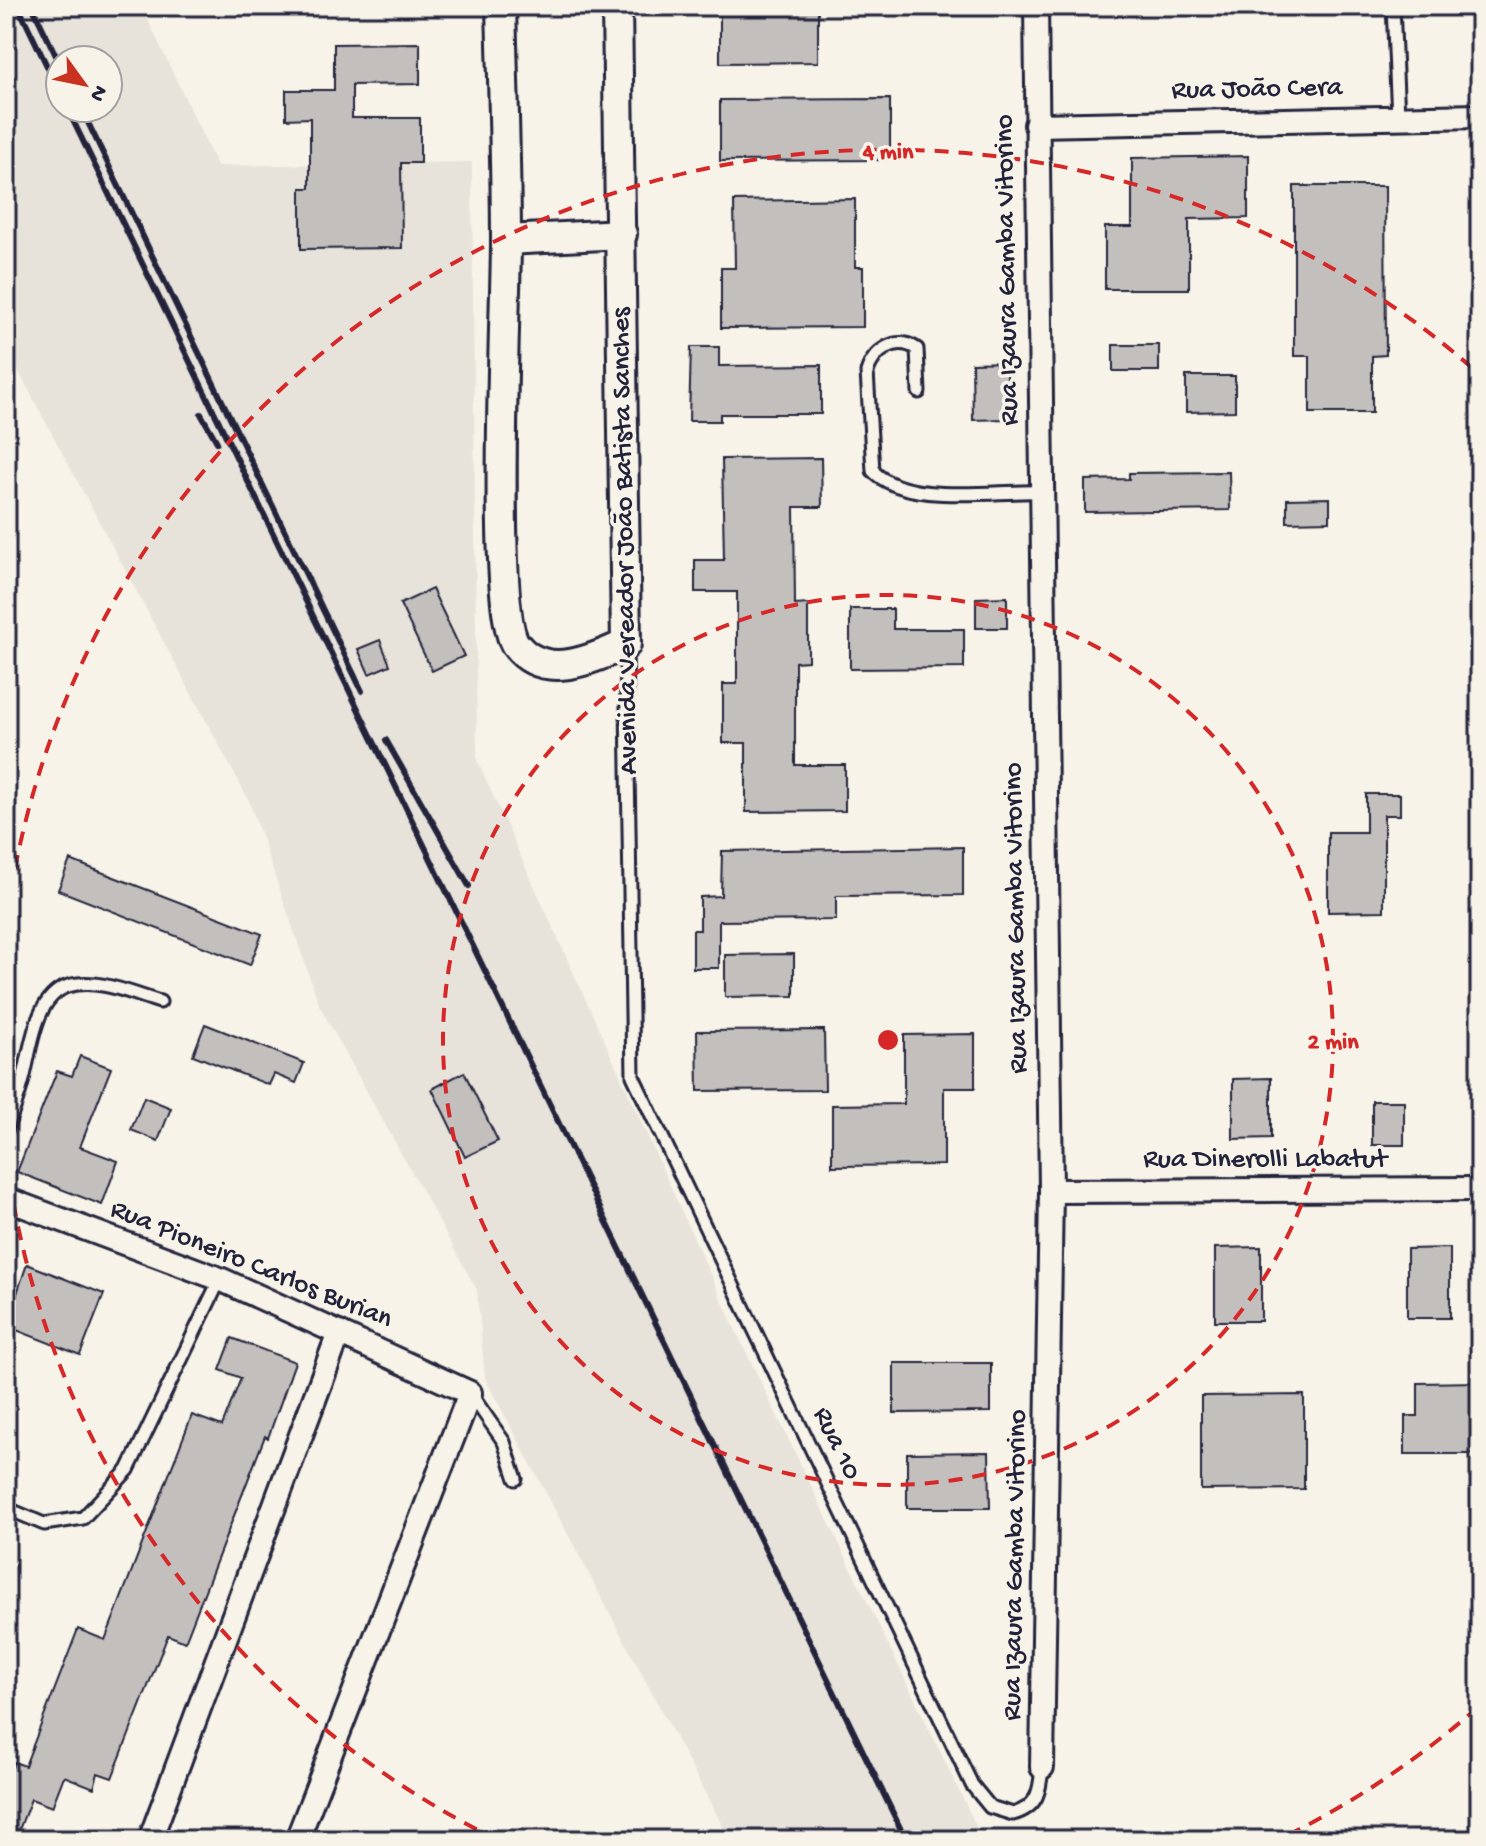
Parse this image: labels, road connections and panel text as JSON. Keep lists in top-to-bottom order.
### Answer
{
  "streets": {
    "street": [
      "Rua João Cera",
      "Rua Izaura Gamba Vitorino",
      "Avenida Vereador João Batista Sanches",
      "Rua Dinerolli Labatut",
      "Rua Pioneiro Carlos Burian"
    ],
    "lane": ["Rua 10"]
  },
  "crossings": [
    ["Rua João Cera", "Rua Izaura Gamba Vitorino"],
    ["Rua Izaura Gamba Vitorino", "Rua Dinerolli Labatut"],
    ["Rua Izaura Gamba Vitorino", "Rua 10"],
    ["Avenida Vereador João Batista Sanches", "Rua 10"]
  ],
  "north": "bottom right",
  "rings": ["4 min", "2 min"]
}
